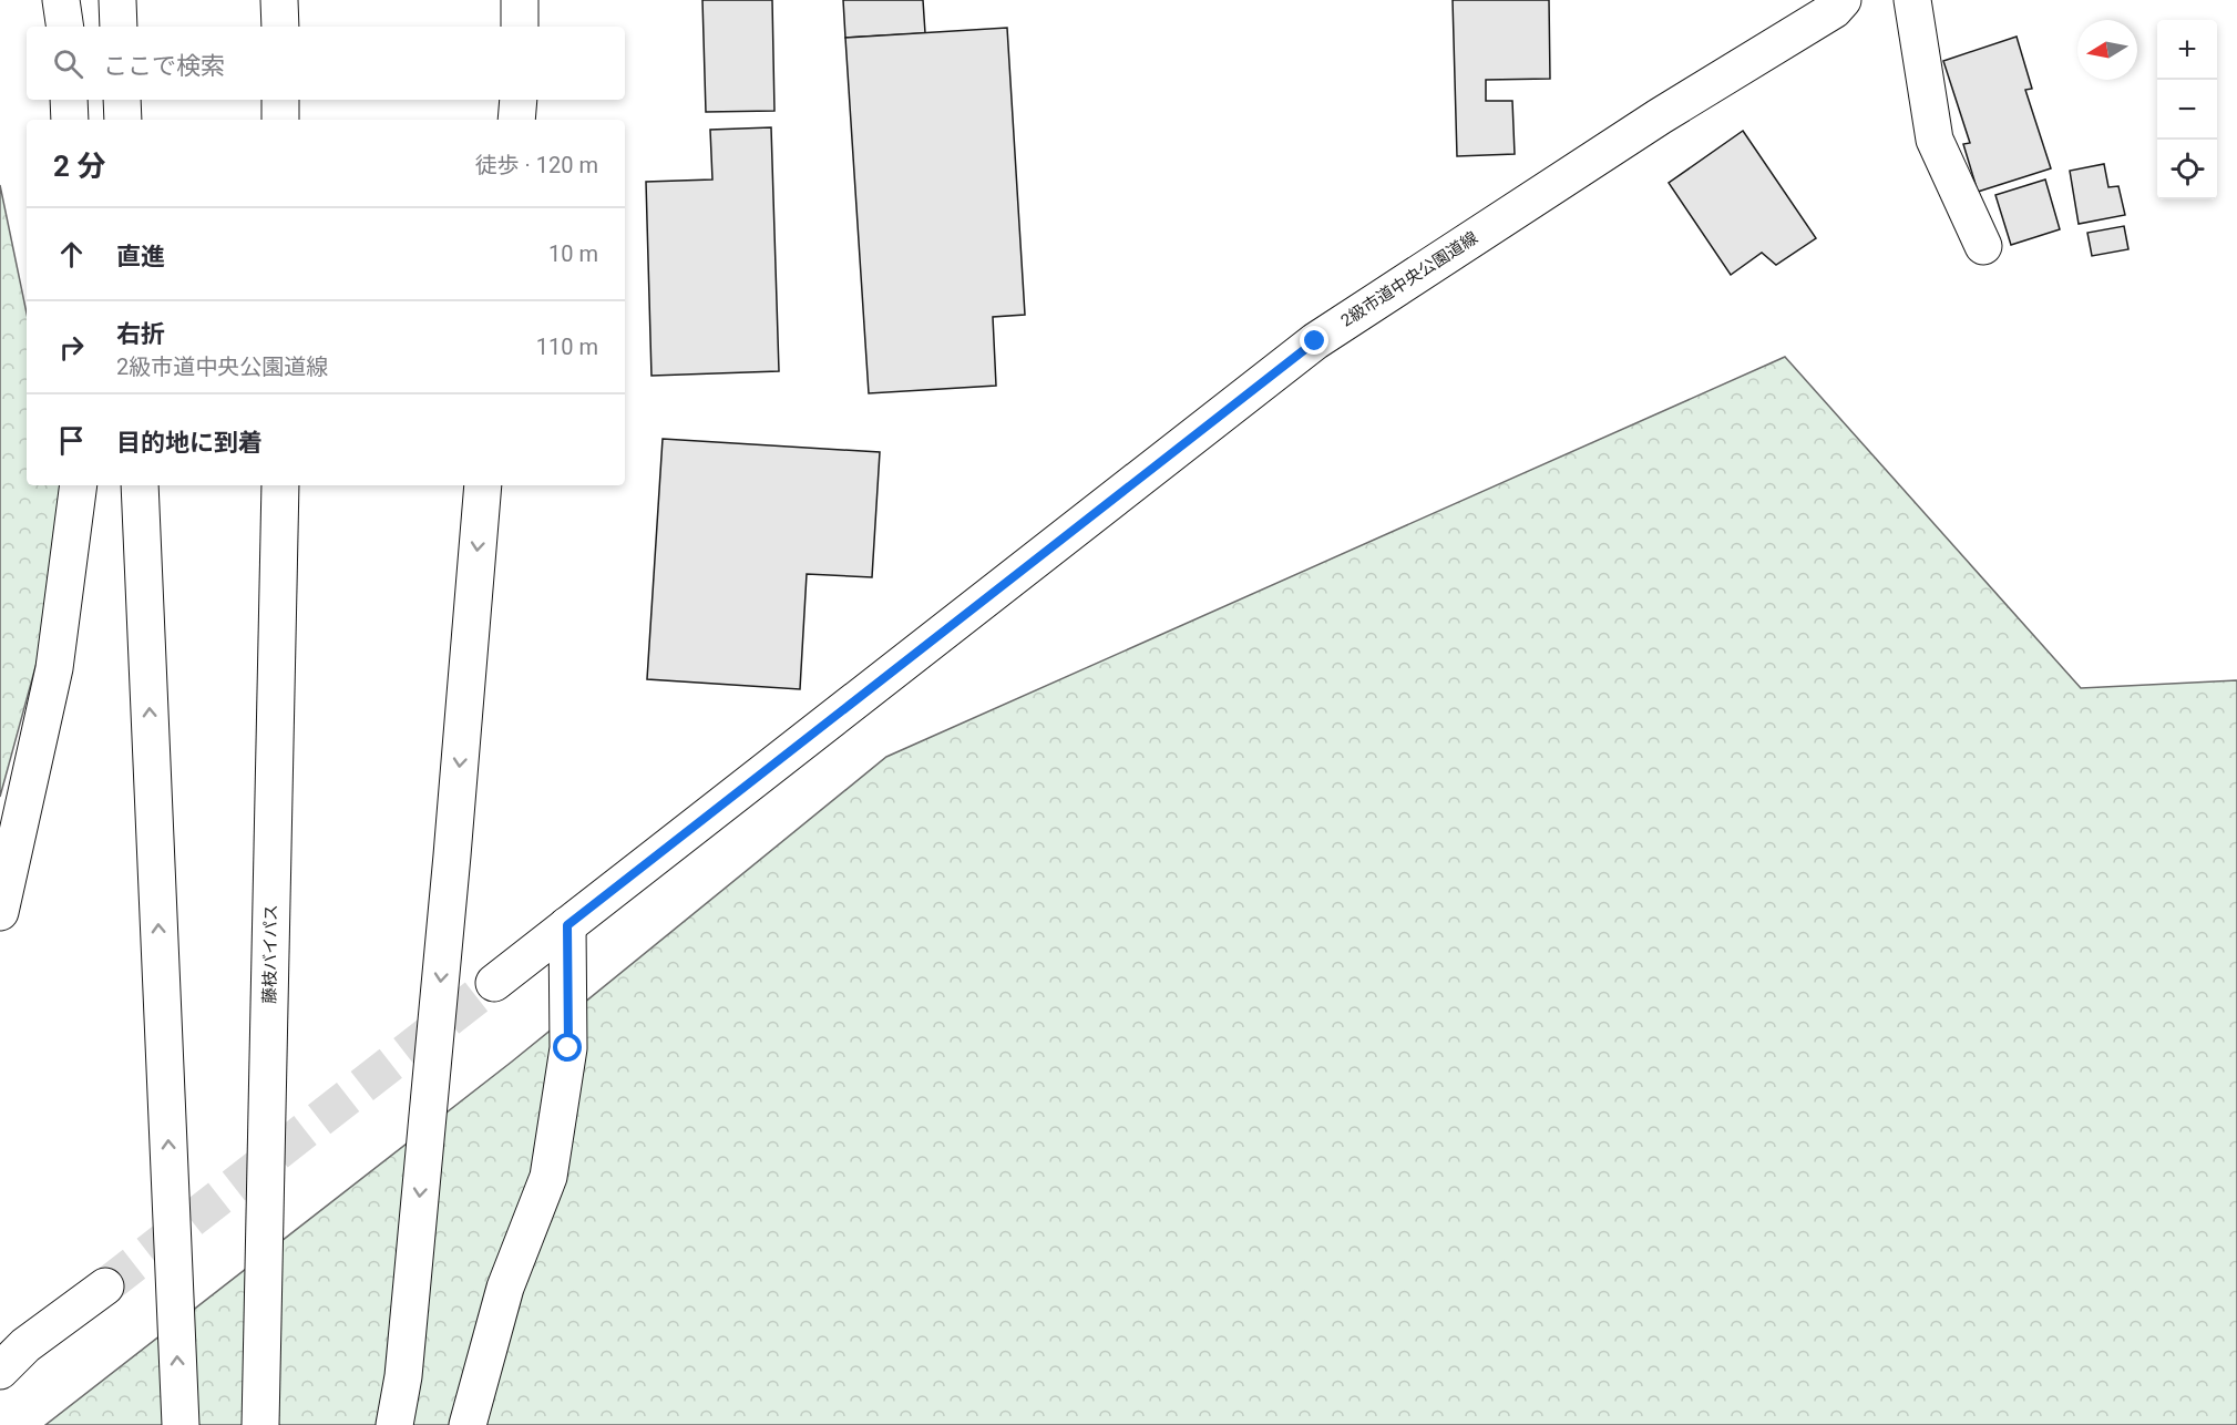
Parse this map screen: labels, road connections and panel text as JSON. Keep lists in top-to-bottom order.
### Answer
{
  "streets": {
    "main road": ["2級市道中央公園道線", "藤枝バイパス"]
  },
  "north": "left",
  "page": {
    "map_buttons": ["+", "−"],
    "search": "ここで検索",
    "heading": ["2 分", "徒歩 · 120 m"],
    "list": [
      ["直進", "10 m"],
      ["右折", "2級市道中央公園道線", "110 m"],
      "目的地に到着"
    ]
  }
}
